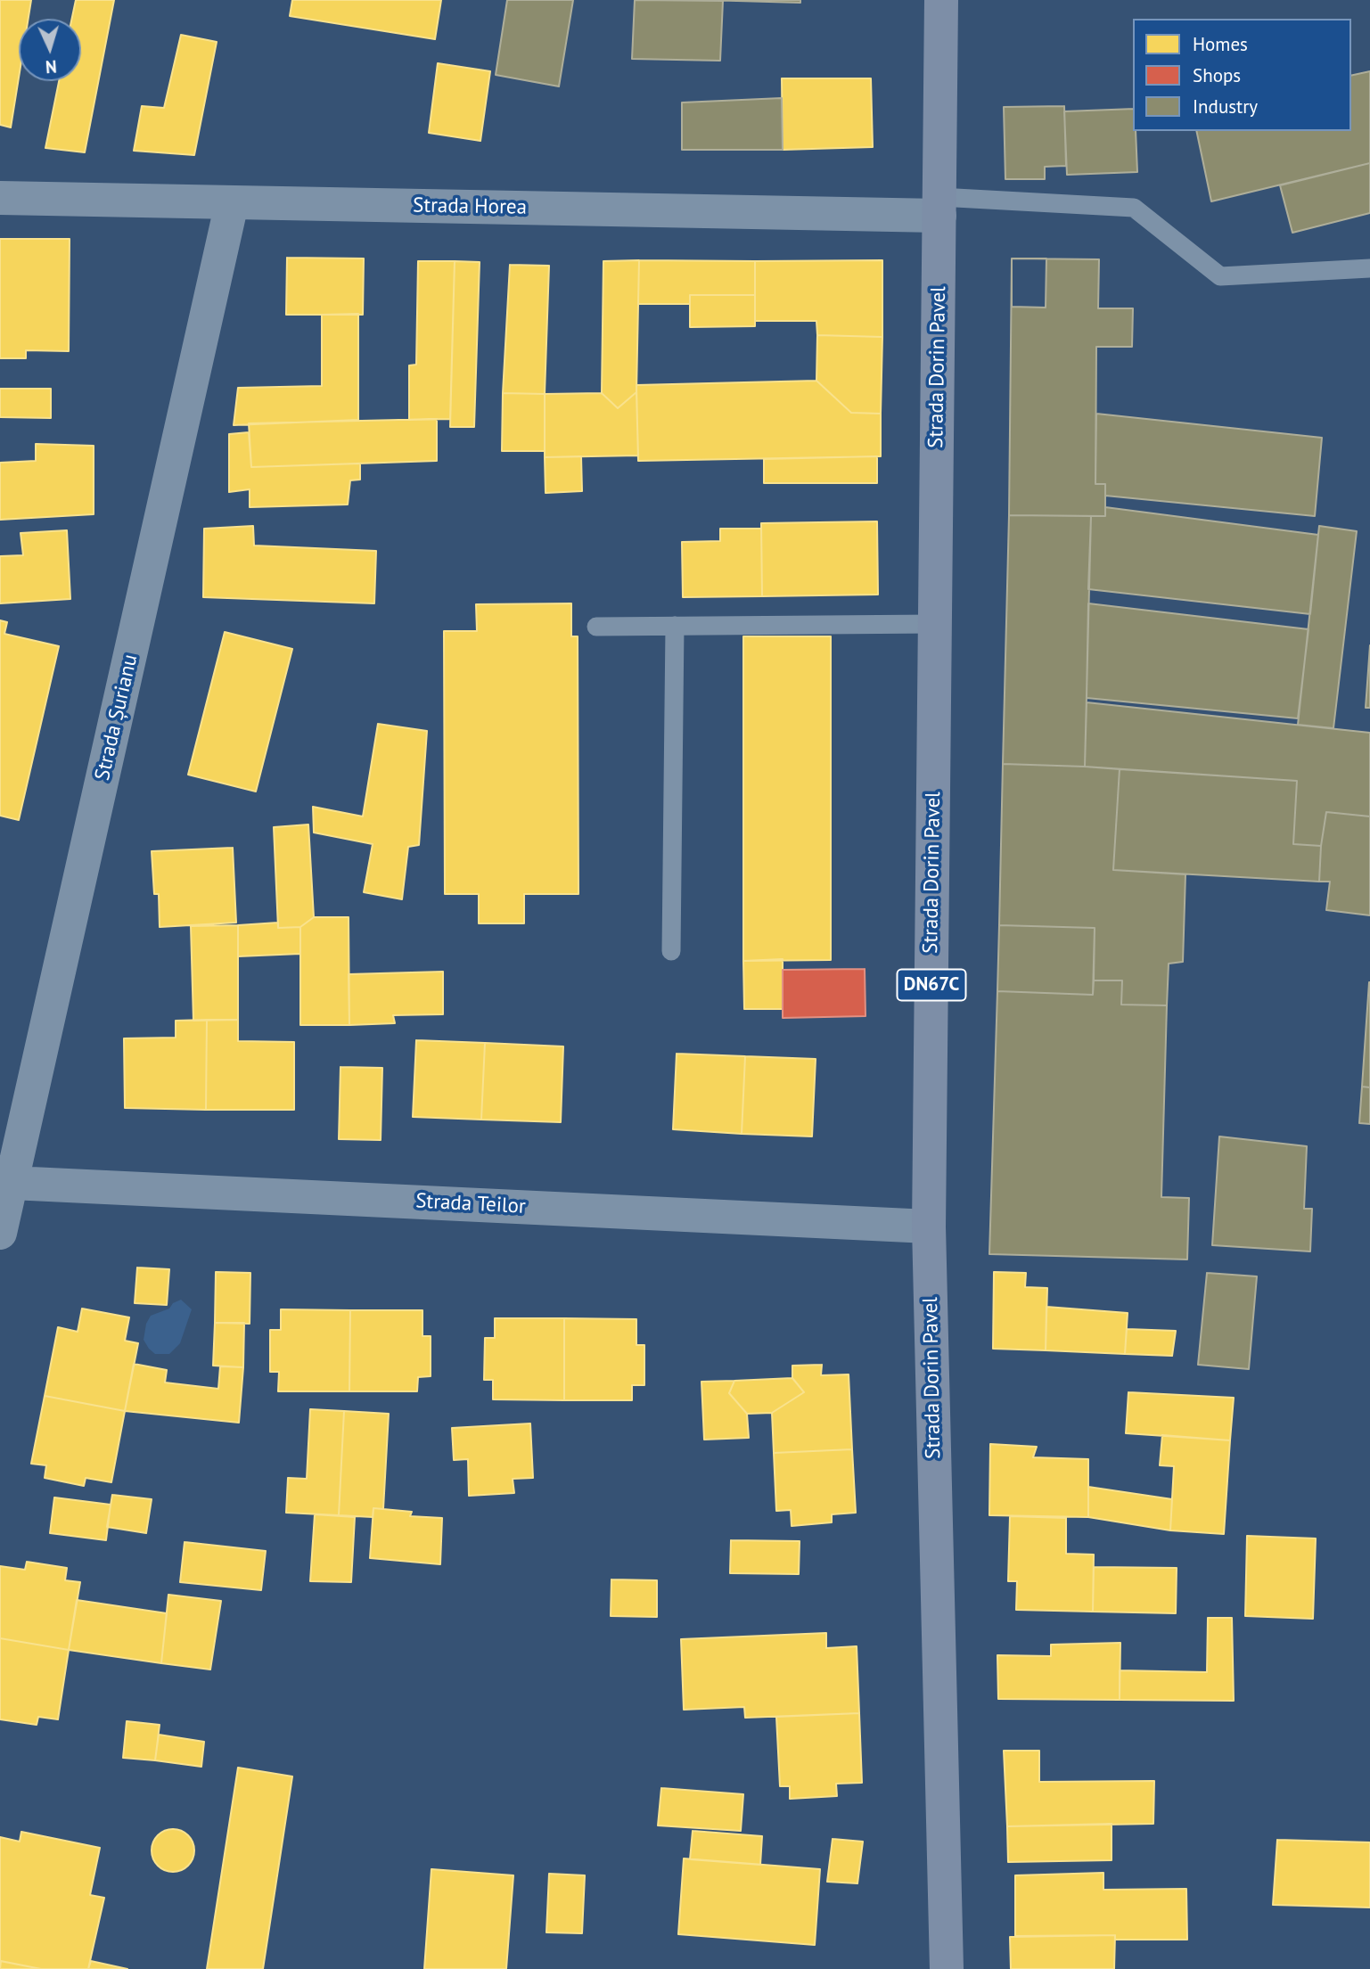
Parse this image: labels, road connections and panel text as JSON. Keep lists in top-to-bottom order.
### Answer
{
  "streets": {
    "main road": ["Strada Dorin Pavel", "DN67C"],
    "street": ["Strada Horea", "Strada Șurianu", "Strada Teilor"]
  },
  "crossings": [
    ["Strada Horea", "Strada Dorin Pavel"],
    ["Strada Horea", "Strada Șurianu"],
    ["Strada Dorin Pavel", "Strada Teilor"],
    ["Strada Șurianu", "Strada Teilor"]
  ],
  "legend": ["Homes", "Shops", "Industry"],
  "north": "bottom"
}
